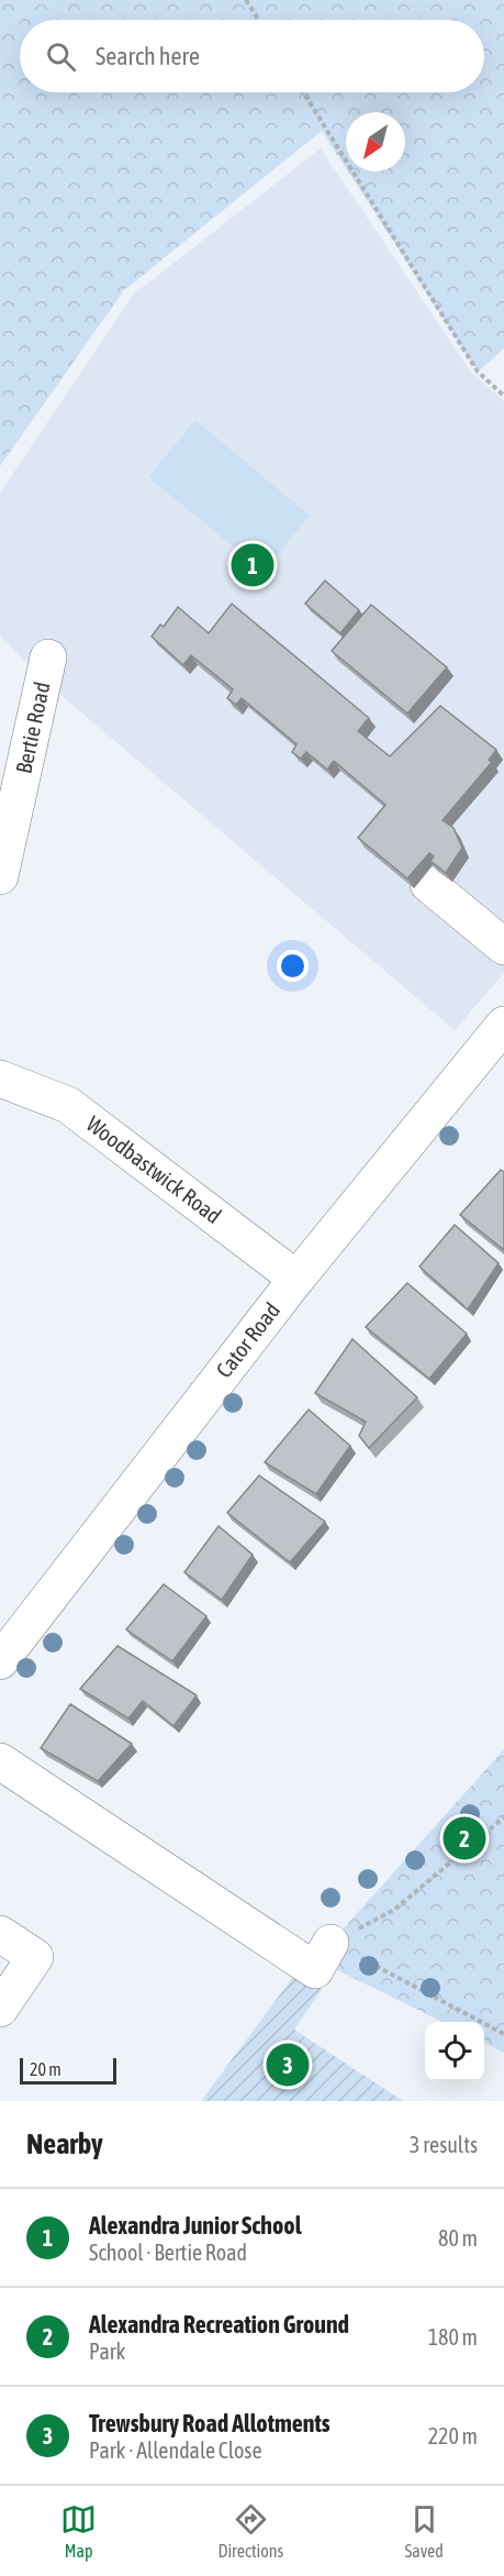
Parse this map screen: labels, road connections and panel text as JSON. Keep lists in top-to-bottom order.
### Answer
{
  "streets": {
    "street": ["Bertie Road", "Woodbastwick Road", "Cator Road"]
  },
  "crossings": [
    ["Woodbastwick Road", "Cator Road"]
  ],
  "scale_bar": "20 m",
  "north": "bottom left",
  "page": {
    "search": "Search here",
    "pins": ["1", "2", "3"],
    "scale": "20 m",
    "heading": ["Nearby", "3 results"],
    "list": [
      {
        "mark": "1",
        "name": "Alexandra Junior School",
        "note": "School · Bertie Road",
        "value": "80 m"
      },
      {
        "mark": "2",
        "name": "Alexandra Recreation Ground",
        "note": "Park",
        "value": "180 m"
      },
      {
        "mark": "3",
        "name": "Trewsbury Road Allotments",
        "note": "Park · Allendale Close",
        "value": "220 m"
      }
    ],
    "nav": ["Map", "Directions", "Saved"]
  }
}
